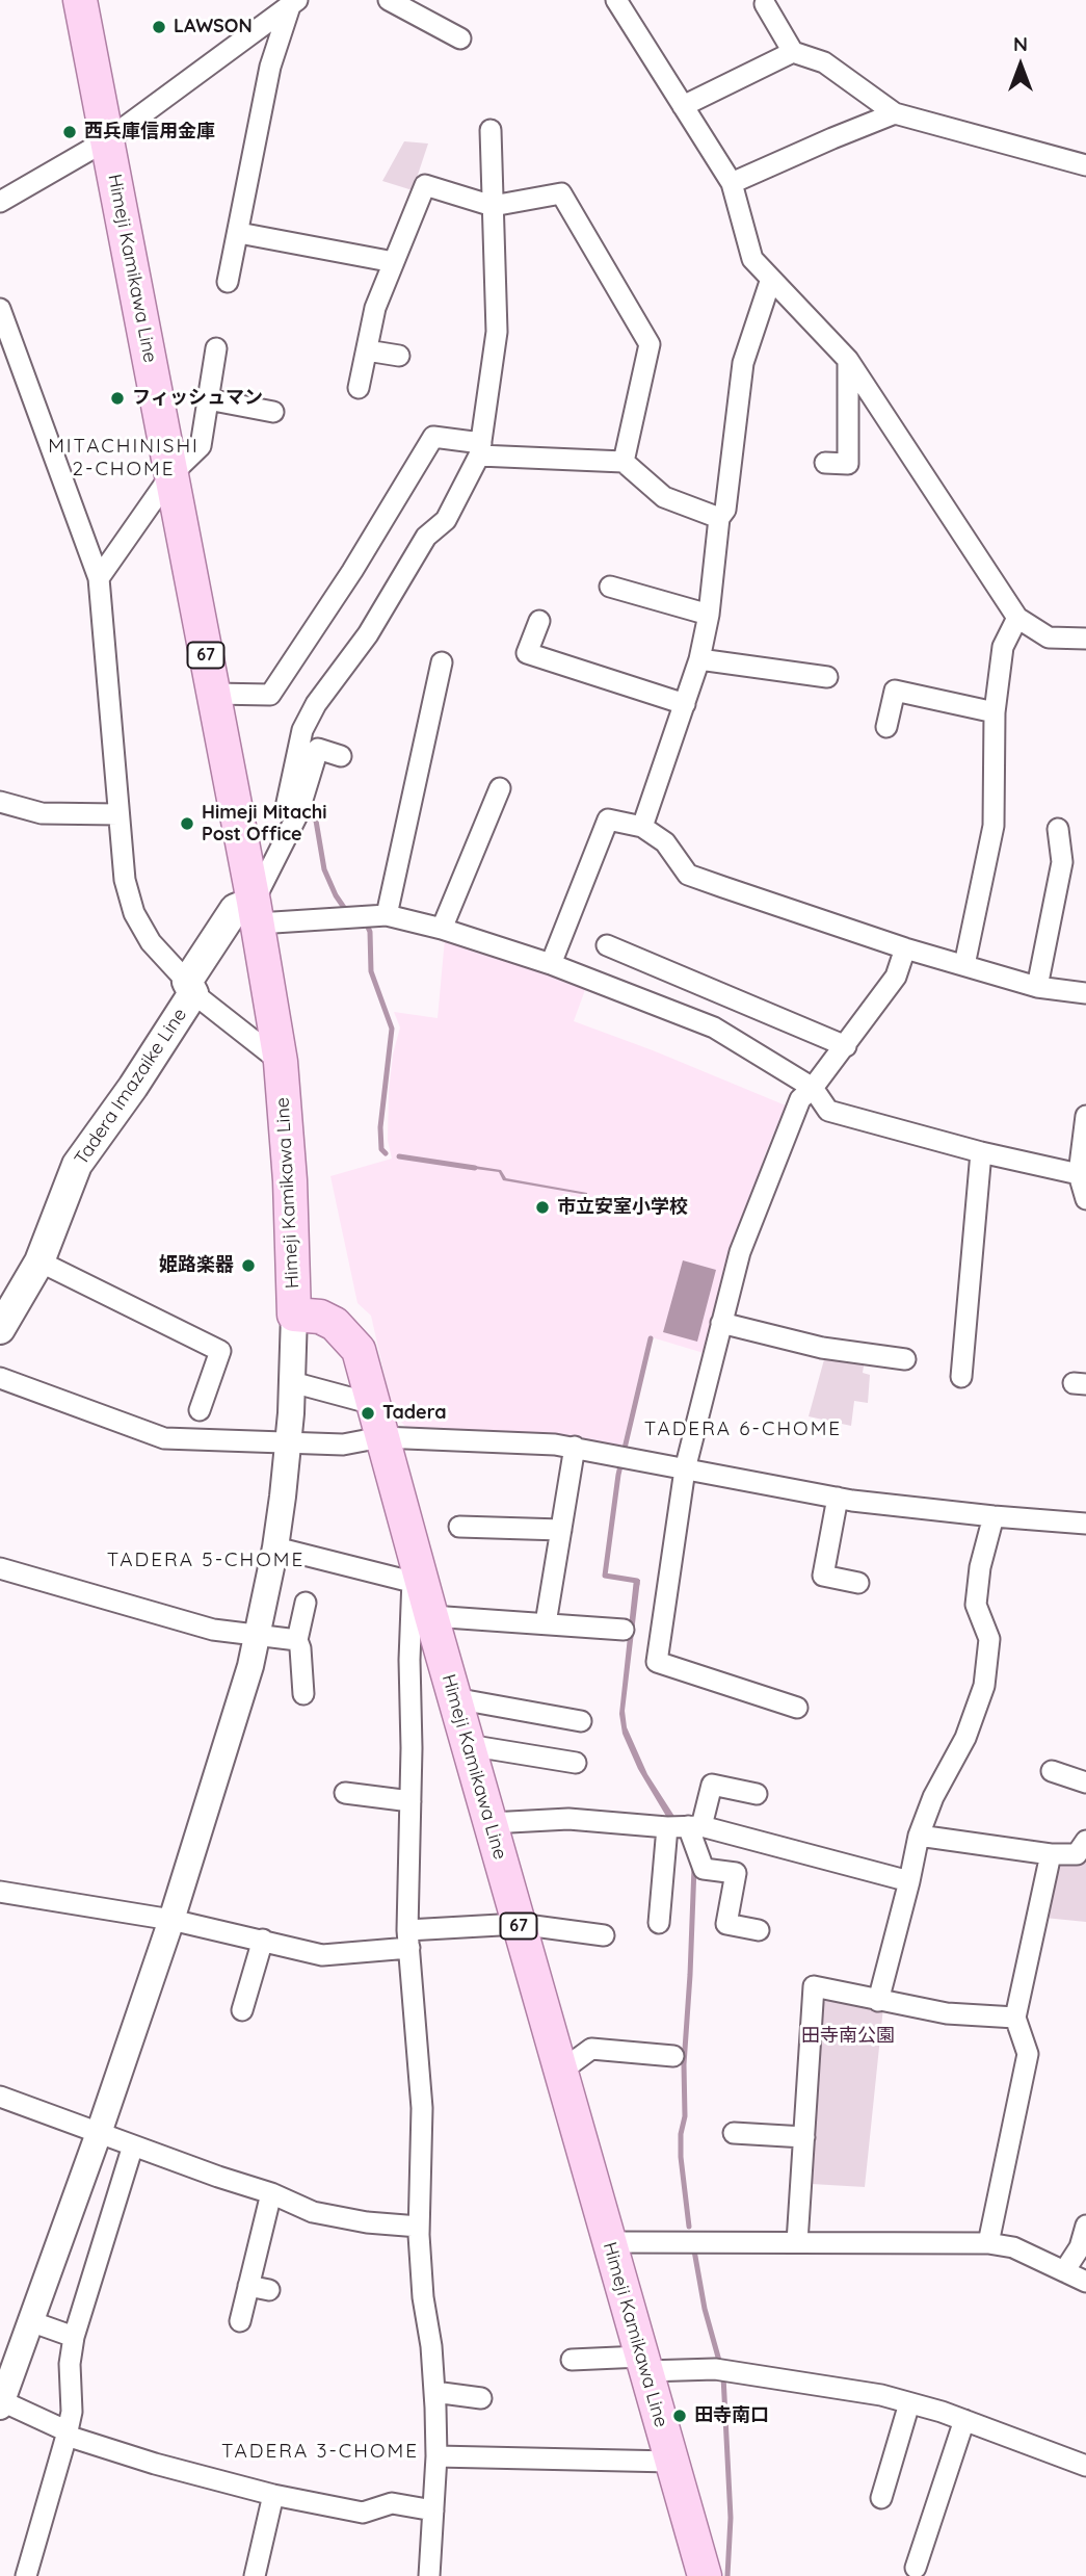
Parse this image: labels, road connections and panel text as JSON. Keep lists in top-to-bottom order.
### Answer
{
  "streets": {
    "main road": ["Himeji Kamikawa Line", "67", "Tadera Imazaike Line"]
  },
  "crossings": [
    ["Himeji Kamikawa Line", "Tadera Imazaike Line"]
  ],
  "districts": [
    "MITACHINISHI 2-CHOME",
    "TADERA 6-CHOME",
    "TADERA 5-CHOME",
    "TADERA 3-CHOME"
  ],
  "parks": ["田寺南公園"],
  "places": [
    "LAWSON",
    "西兵庫信用金庫",
    "フィッシュマン",
    "Himeji Mitachi Post Office",
    "市立安室小学校",
    "姫路楽器",
    "Tadera",
    "田寺南口"
  ],
  "north": "top"
}
